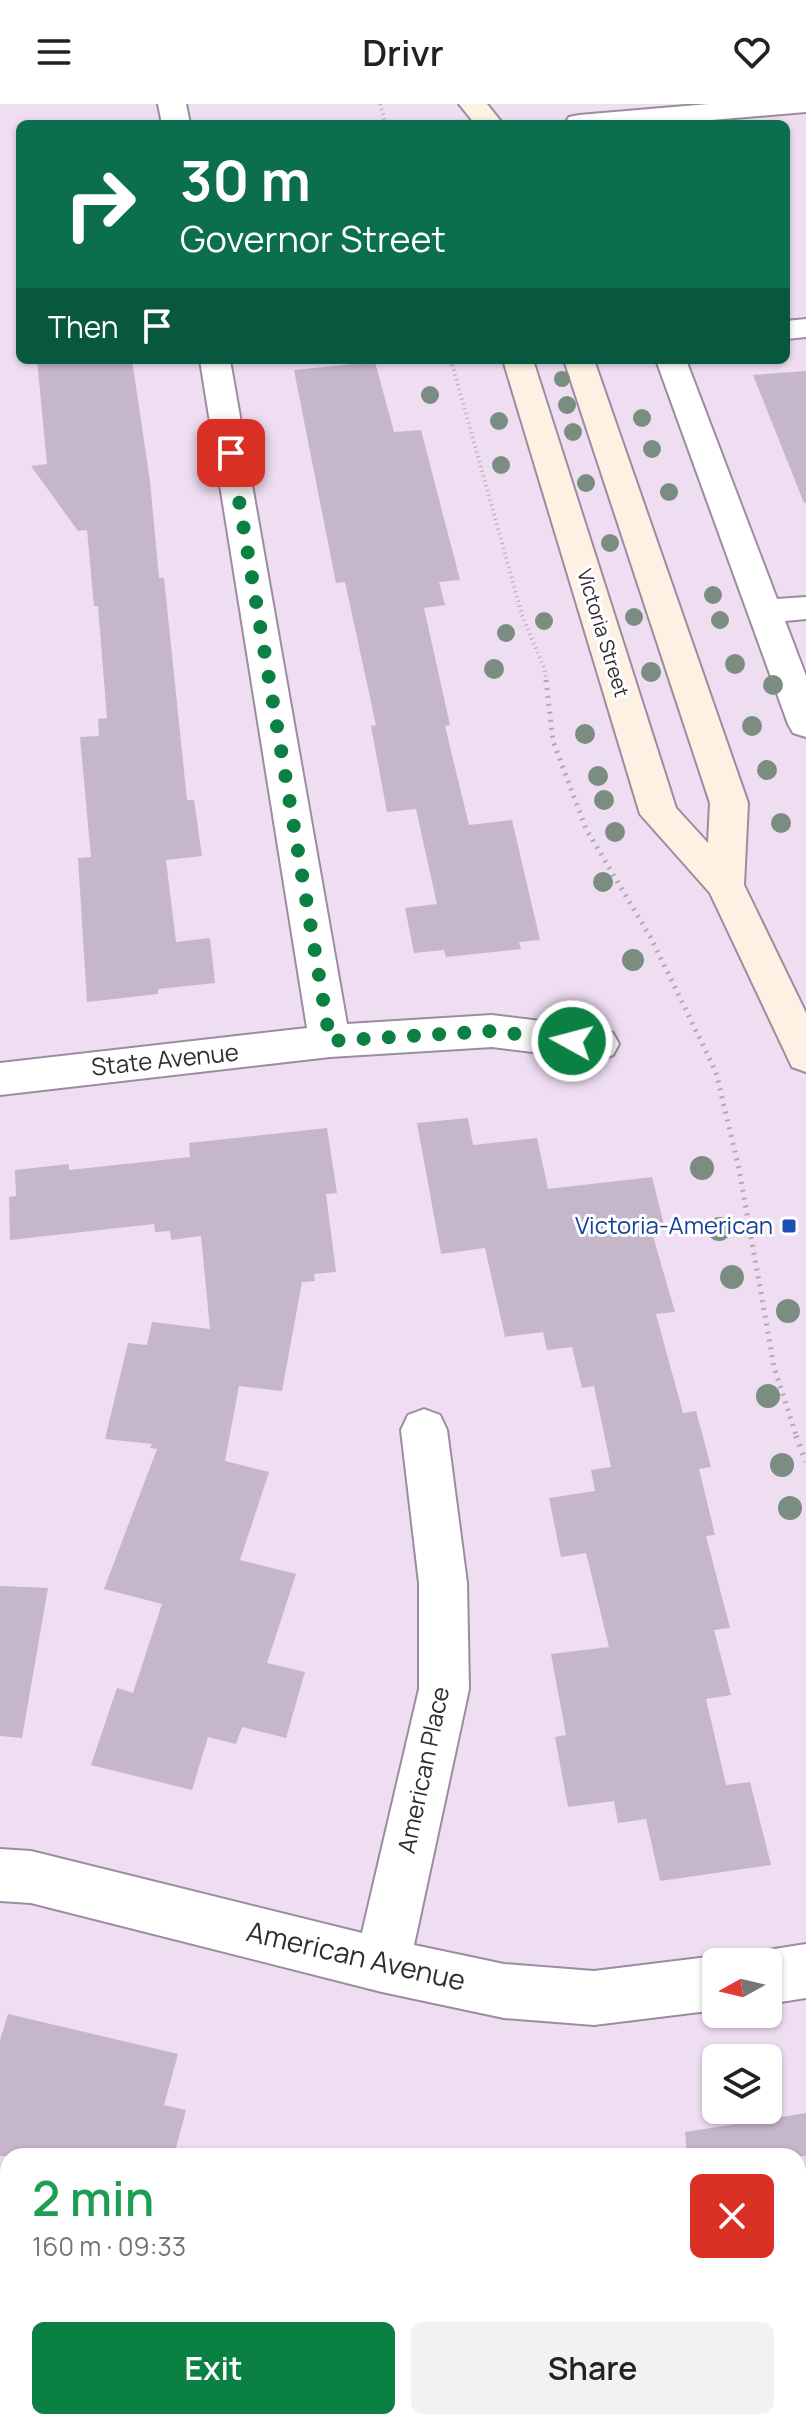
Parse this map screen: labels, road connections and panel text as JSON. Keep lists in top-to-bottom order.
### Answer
{
  "streets": {
    "main road": ["Victoria Street"],
    "street": ["State Avenue", "American Place", "American Avenue"]
  },
  "crossings": [
    ["American Place", "American Avenue"]
  ],
  "places": {
    "transit": ["Victoria-American"]
  },
  "north": "left",
  "page": {
    "header": "Drivr",
    "turn": ["30 m", "Governor Street"],
    "then": "Then",
    "heading": ["2 min", "160 m · 09:33"],
    "buttons": ["Exit", "Share"]
  }
}
